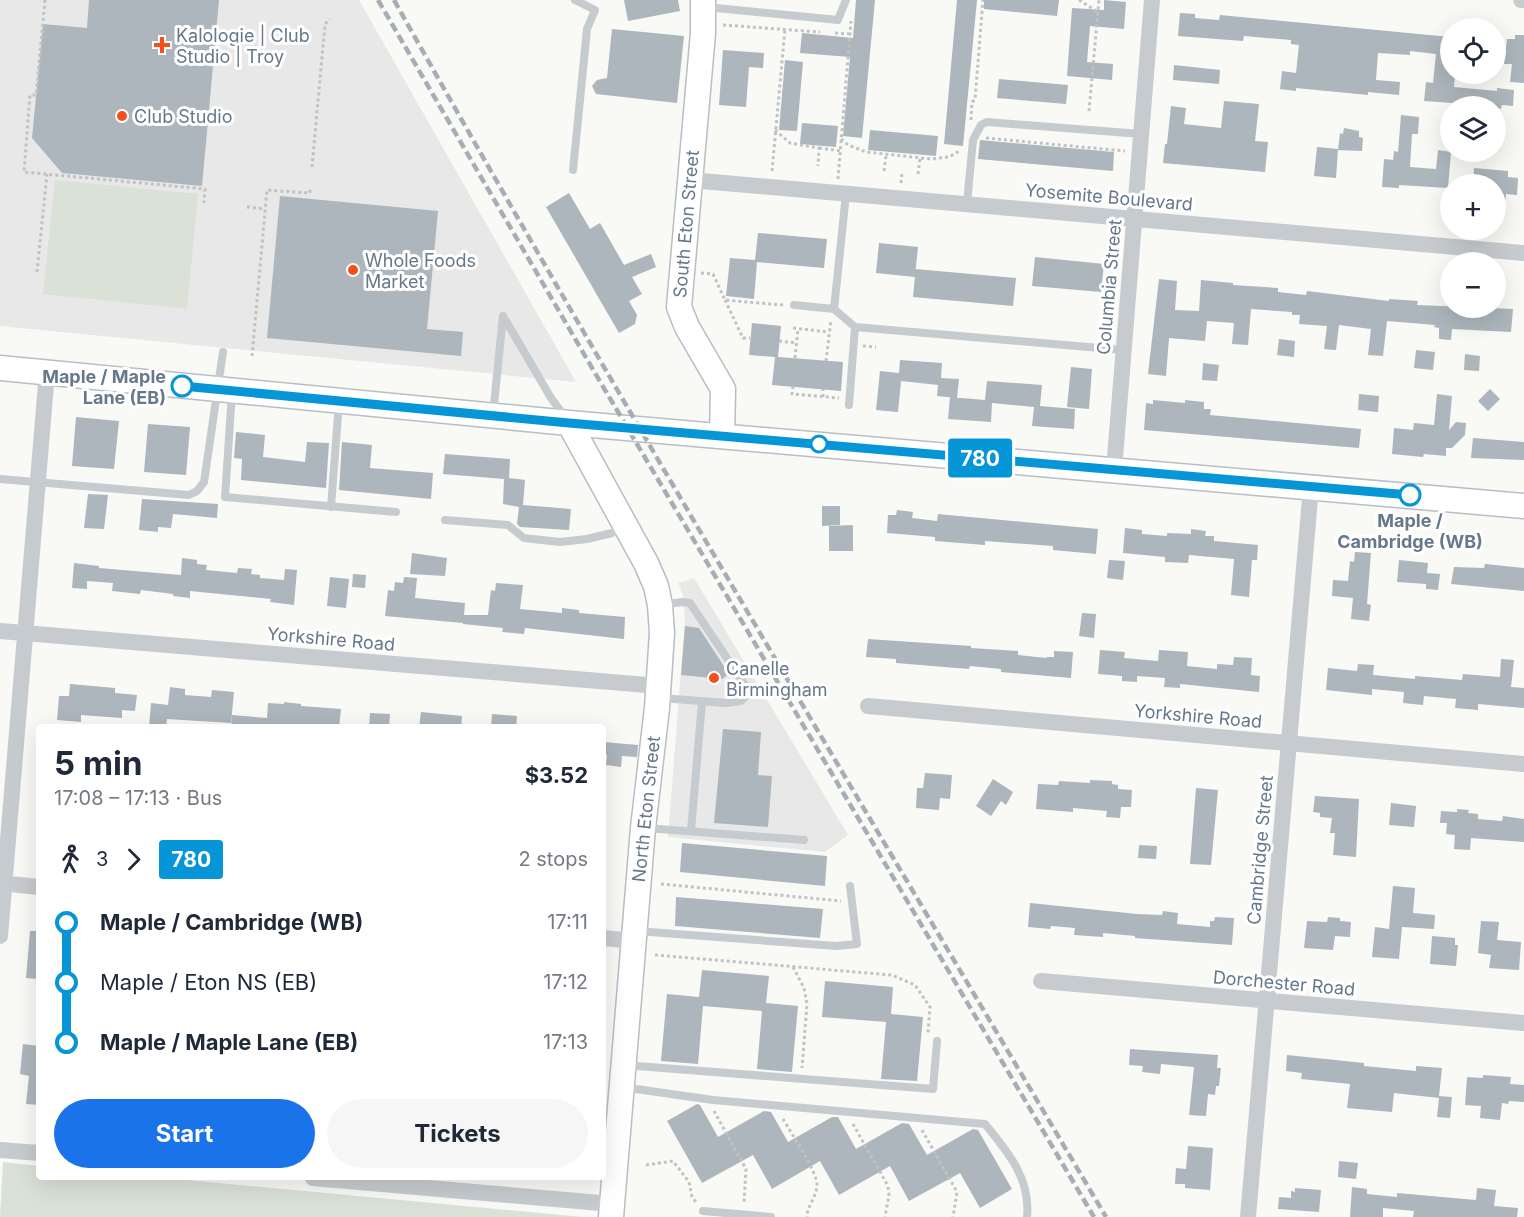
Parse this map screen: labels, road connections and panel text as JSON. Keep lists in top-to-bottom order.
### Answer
{
  "streets": {
    "main road": ["South Eton Street", "North Eton Street"],
    "street": [
      "Yosemite Boulevard",
      "Columbia Street",
      "Yorkshire Road",
      "Cambridge Street",
      "Dorchester Road"
    ]
  },
  "crossings": [
    ["Yosemite Boulevard", "South Eton Street"],
    ["Yosemite Boulevard", "Columbia Street"],
    ["Yorkshire Road", "North Eton Street"],
    ["Yorkshire Road", "Cambridge Street"],
    ["Cambridge Street", "Dorchester Road"]
  ],
  "places": {
    "health": ["Kalologie | Club Studio | Troy"],
    "other": [
      "Club Studio",
      "Whole Foods Market",
      "Maple / Maple Lane (EB)",
      "Maple / Cambridge (WB)",
      "Canelle Birmingham"
    ]
  },
  "lines": ["bus line 780"],
  "page": {
    "on_map": "780",
    "map_buttons": ["+", "−"],
    "heading": ["5 min", "17:08 – 17:13 · Bus", "$3.52"],
    "legs": ["3", "780", "2 stops"],
    "list": [
      {
        "name": "Maple / Cambridge (WB)",
        "value": "17:11"
      },
      {
        "name": "Maple / Eton NS (EB)",
        "value": "17:12"
      },
      {
        "name": "Maple / Maple Lane (EB)",
        "value": "17:13"
      }
    ],
    "buttons": ["Start", "Tickets"]
  }
}
